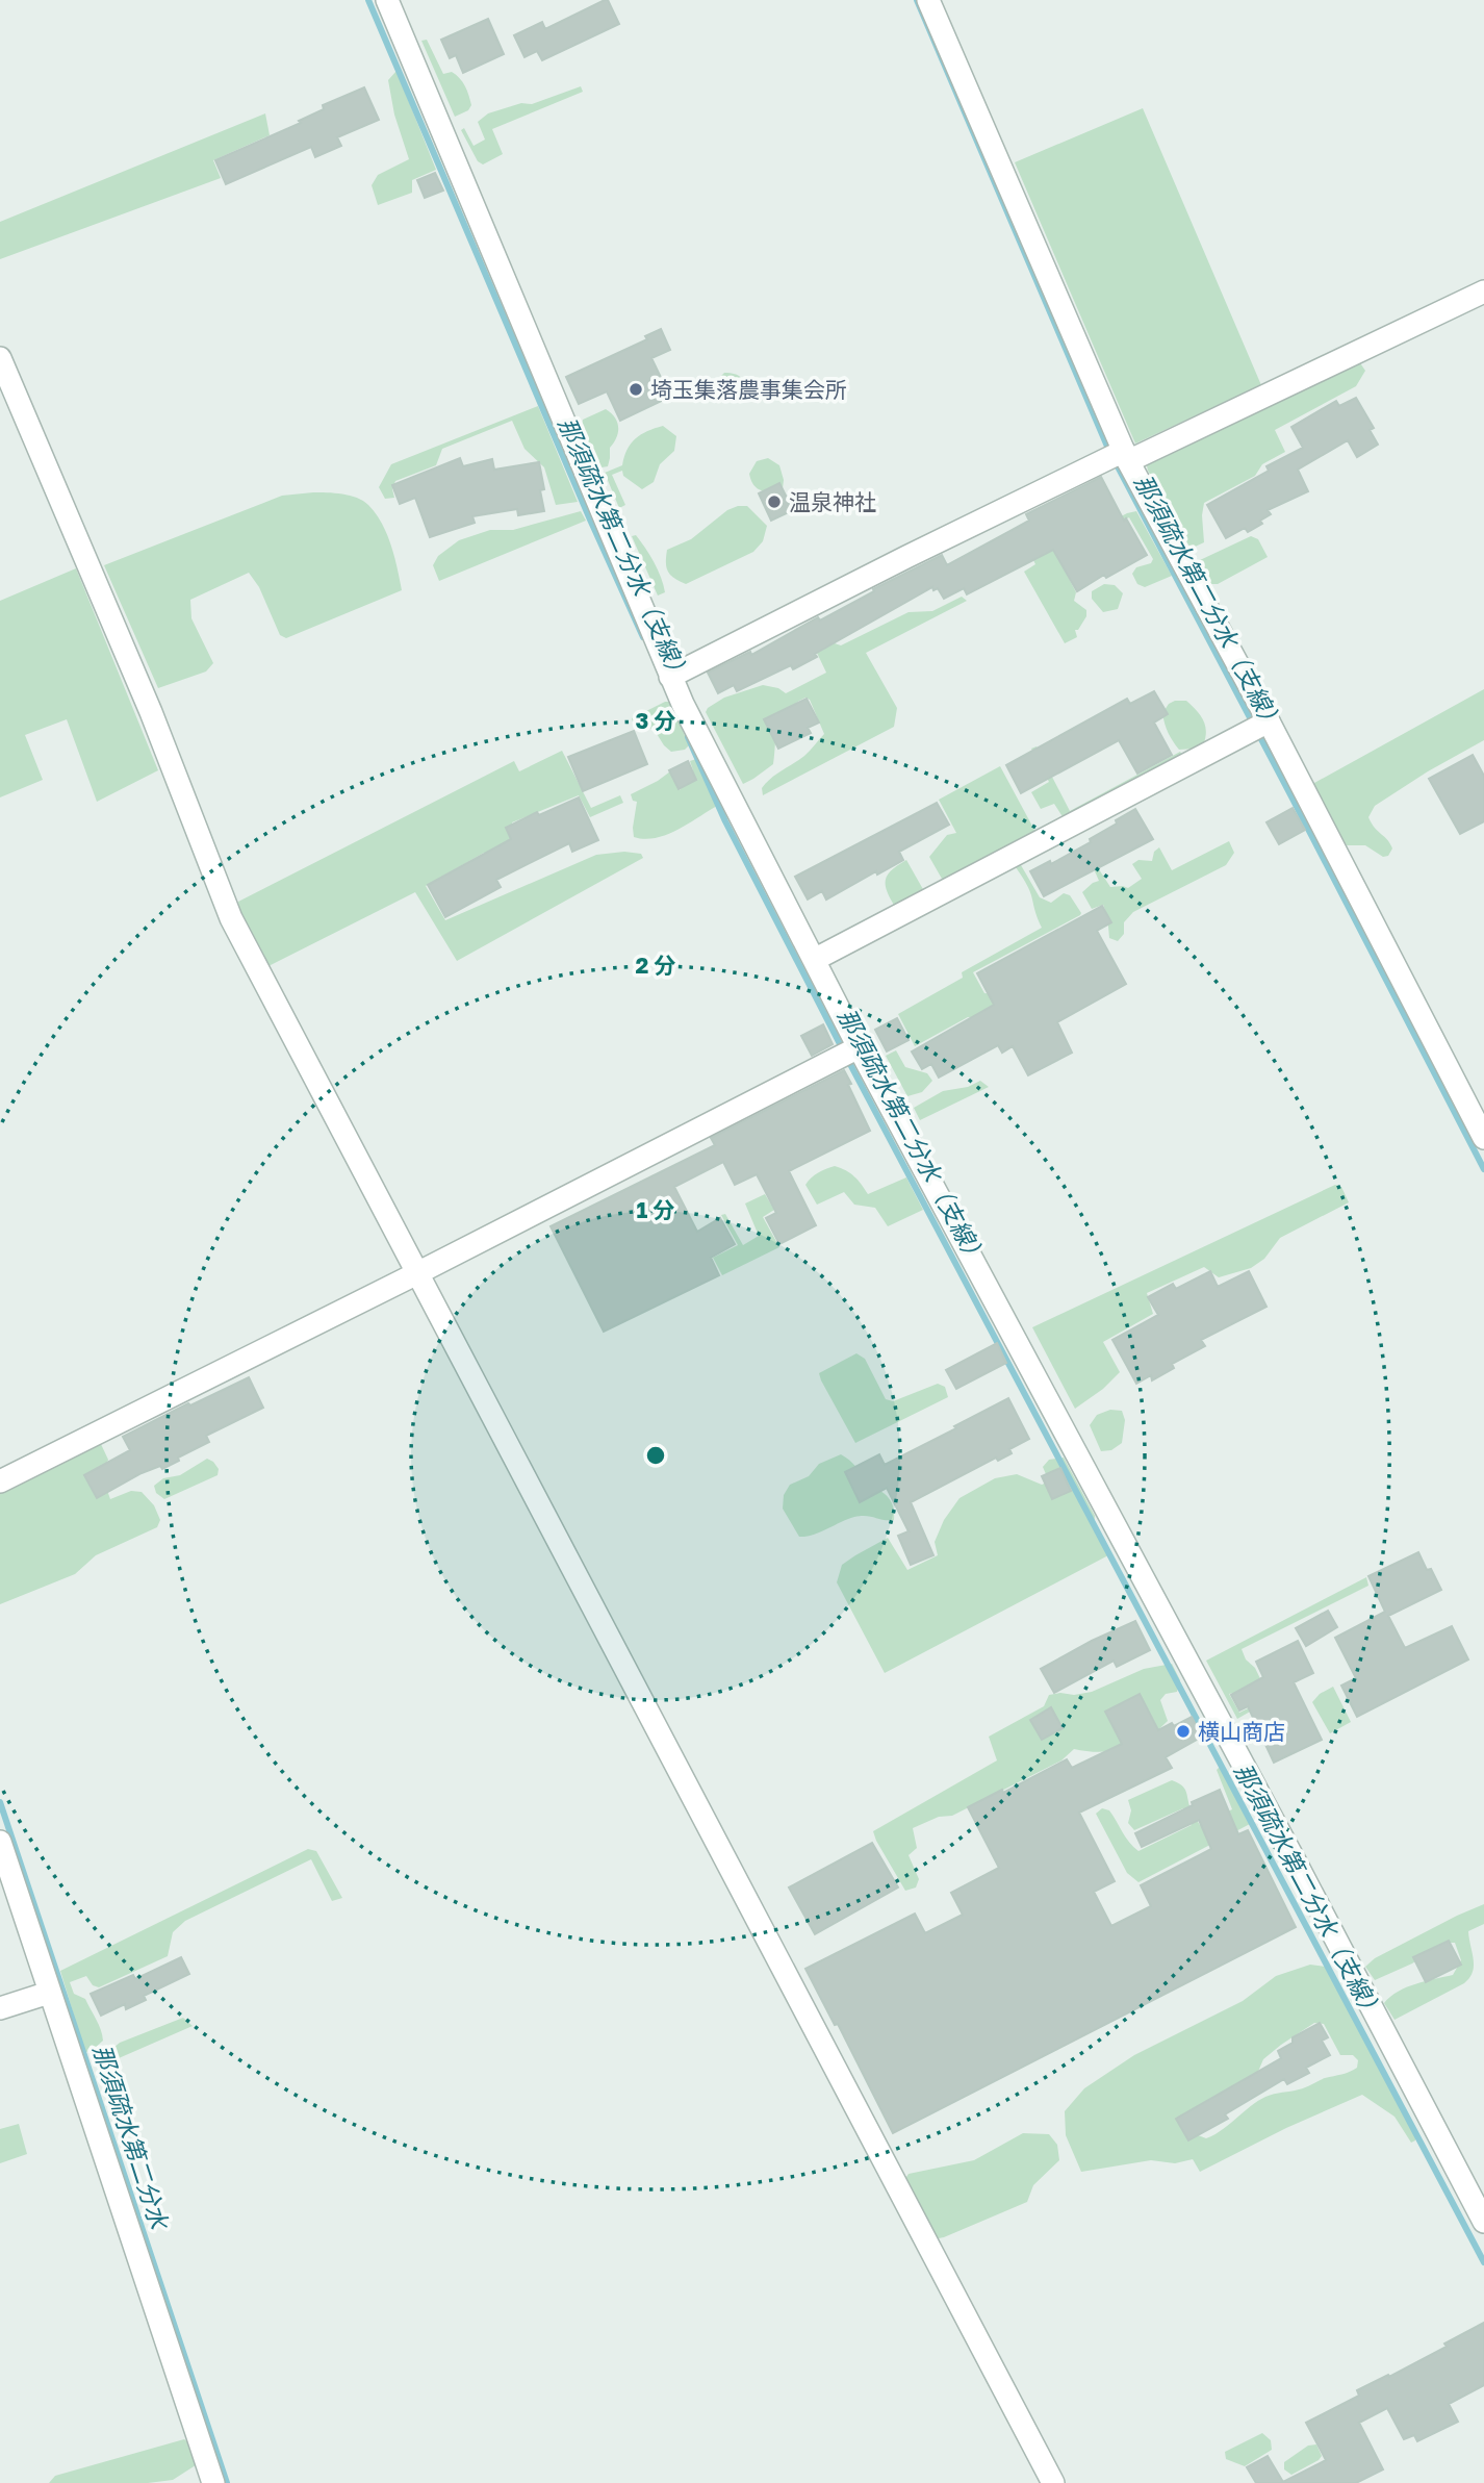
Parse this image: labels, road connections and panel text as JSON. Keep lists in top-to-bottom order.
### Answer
{
  "water": ["那須疏水第二分水（支線）", "那須疏水第二分水"],
  "places": ["埼玉集落農事集会所", "温泉神社", "横山商店"],
  "rings": ["3 分", "2 分", "1 分"]
}
